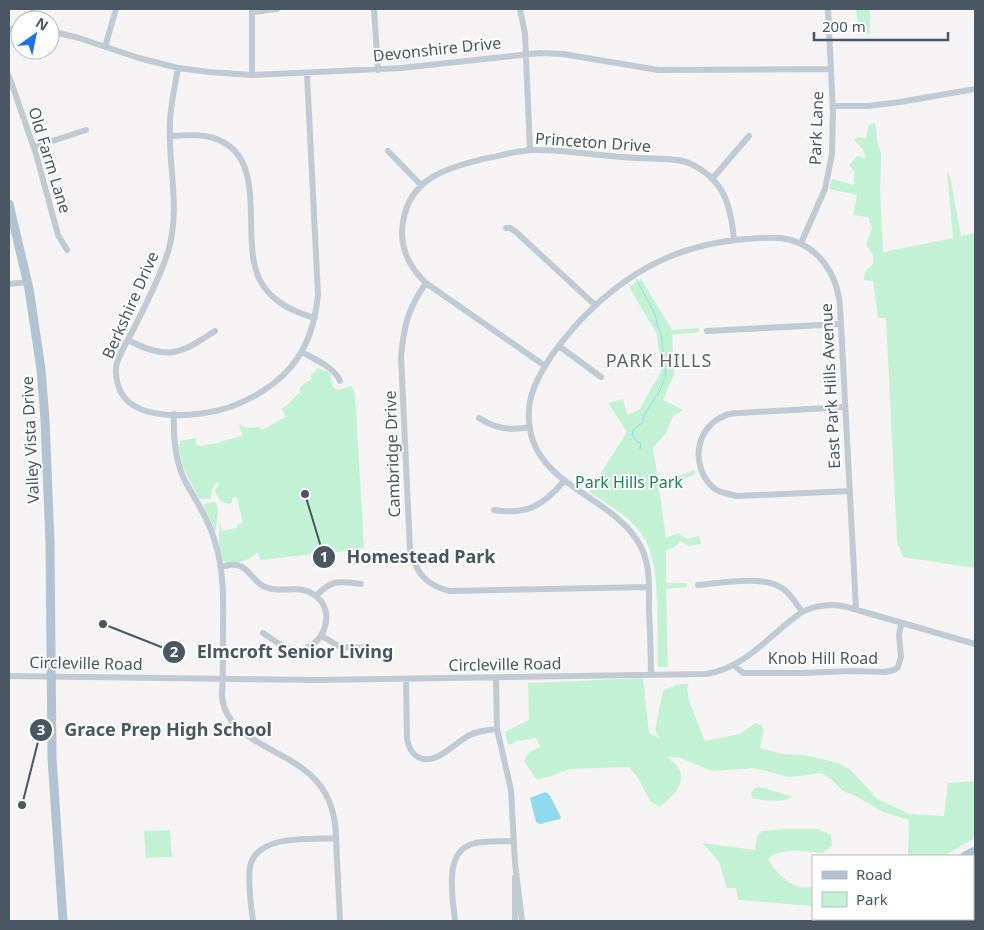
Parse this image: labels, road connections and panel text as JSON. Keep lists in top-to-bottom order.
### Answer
{
  "streets": {
    "main road": ["Valley Vista Drive"],
    "street": [
      "Devonshire Drive",
      "Park Lane",
      "Princeton Drive",
      "Old Farm Lane",
      "Berkshire Drive",
      "East Park Hills Avenue",
      "Cambridge Drive",
      "Knob Hill Road",
      "Circleville Road"
    ]
  },
  "crossings": [
    ["Devonshire Drive", "Park Lane"],
    ["Devonshire Drive", "Berkshire Drive"],
    ["Park Lane", "East Park Hills Avenue"],
    ["Princeton Drive", "East Park Hills Avenue"],
    ["Princeton Drive", "Cambridge Drive"],
    ["East Park Hills Avenue", "Cambridge Drive"],
    ["East Park Hills Avenue", "Circleville Road"],
    ["Valley Vista Drive", "Circleville Road"],
    ["Knob Hill Road", "Circleville Road"]
  ],
  "districts": ["PARK HILLS"],
  "parks": ["Park Hills Park"],
  "places": ["Homestead Park", "Elmcroft Senior Living", "Grace Prep High School"],
  "legend": ["Road", "Park"],
  "scale_bar": "200 m",
  "north": "top right"
}
